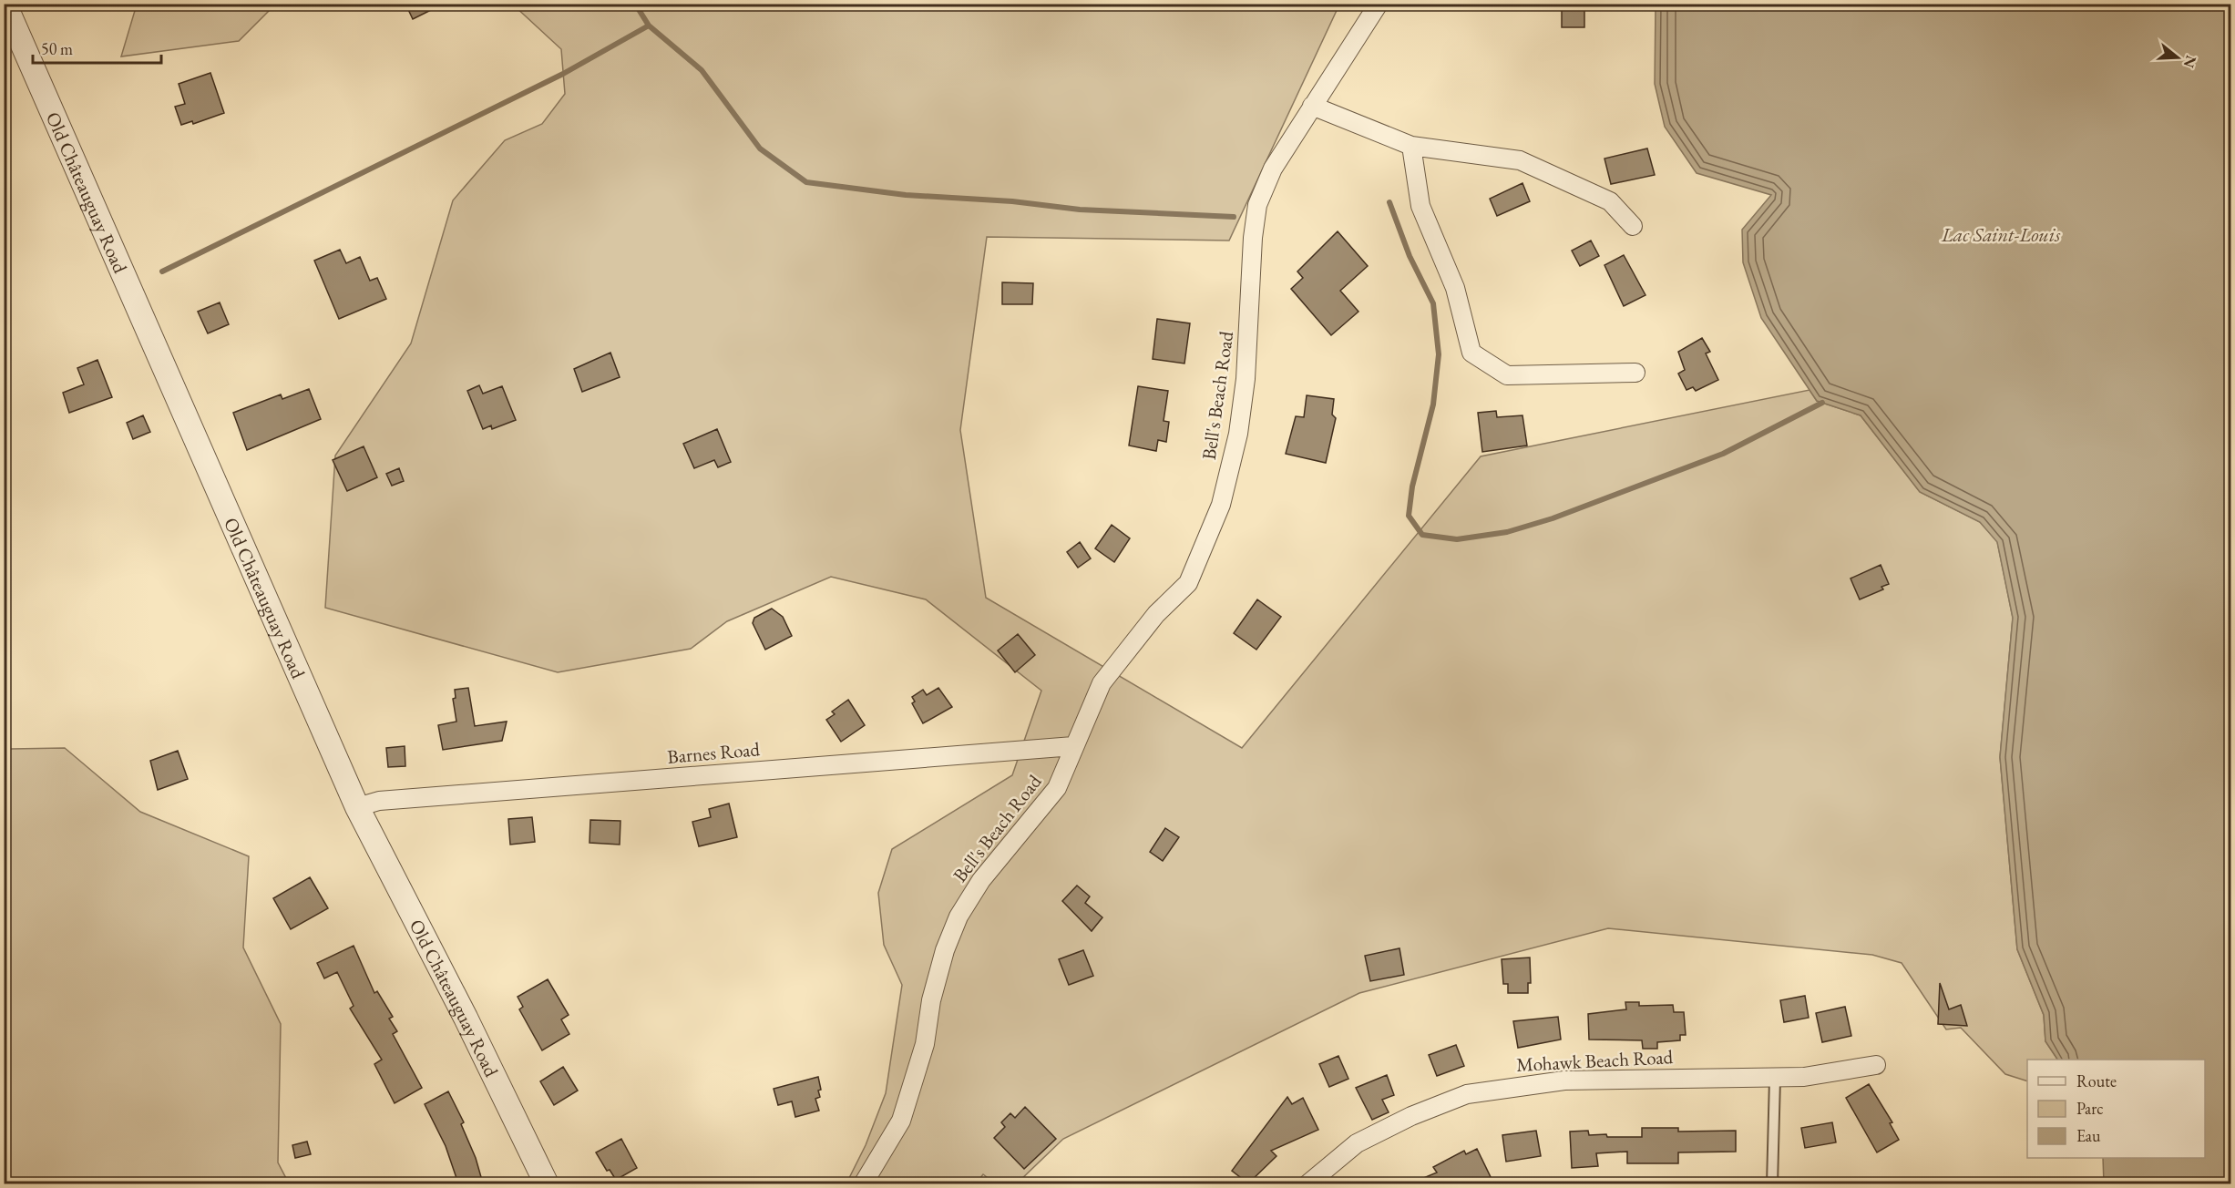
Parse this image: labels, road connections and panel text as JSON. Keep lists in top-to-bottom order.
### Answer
{
  "streets": {
    "street": [
      "Old Châteauguay Road",
      "Bell's Beach Road",
      "Barnes Road",
      "Mohawk Beach Road"
    ]
  },
  "crossings": [
    ["Old Châteauguay Road", "Barnes Road"],
    ["Bell's Beach Road", "Barnes Road"]
  ],
  "water": ["Lac Saint-Louis"],
  "legend": ["Route", "Parc", "Eau"],
  "scale_bar": "50 m",
  "north": "right"
}
